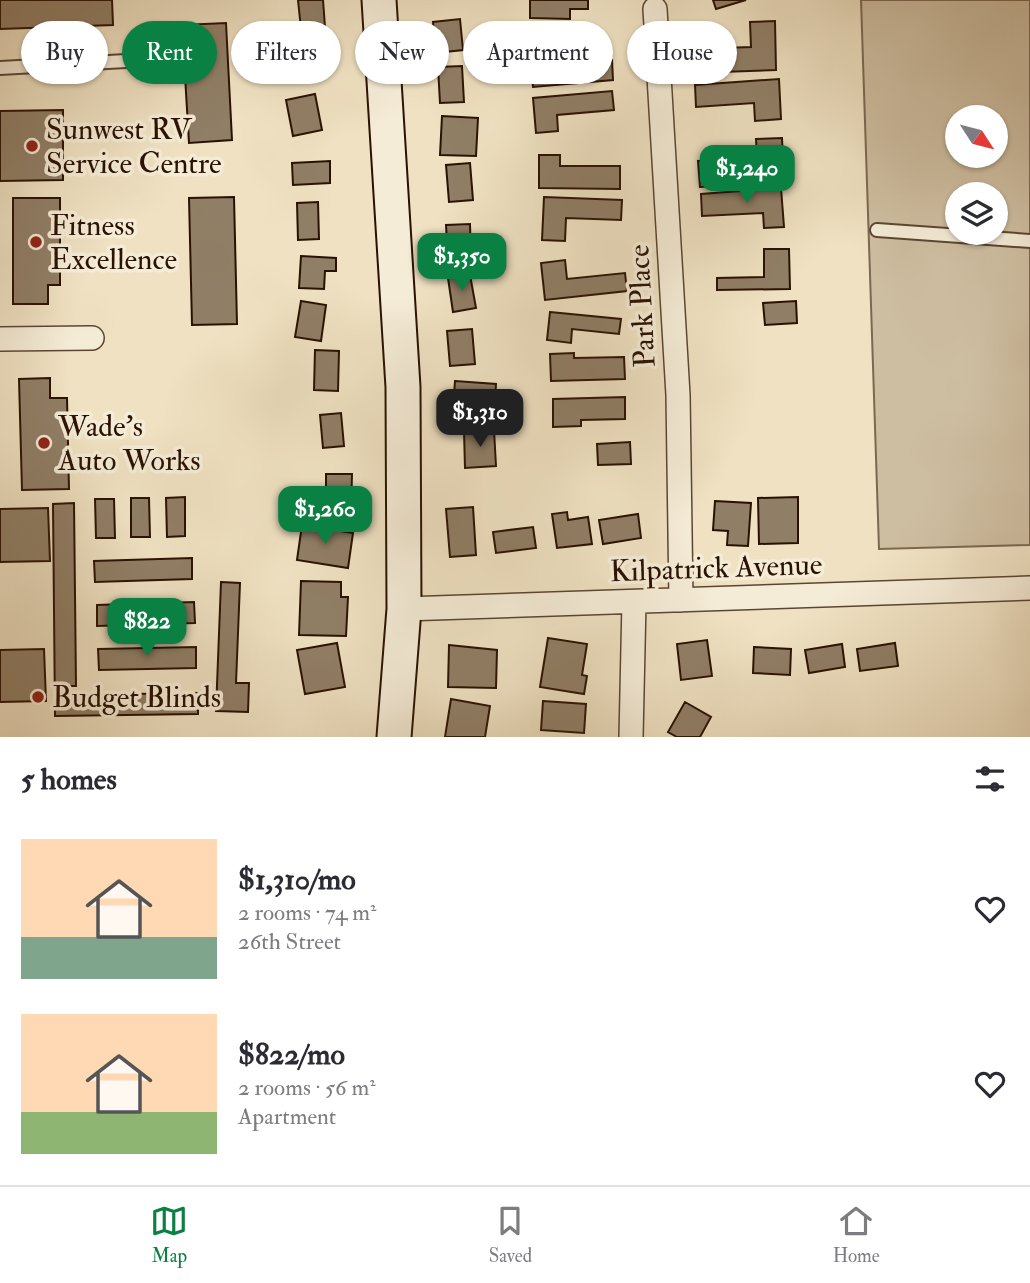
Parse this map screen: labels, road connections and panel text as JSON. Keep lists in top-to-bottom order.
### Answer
{
  "streets": {
    "street": ["Park Place", "Kilpatrick Avenue"]
  },
  "crossings": [
    ["Park Place", "Kilpatrick Avenue"]
  ],
  "places": [
    "Sunwest RV Service Centre",
    "Fitness Excellence",
    "Wade's Auto Works",
    "Budget Blinds"
  ],
  "north": "bottom right",
  "page": {
    "chip": [
      "Buy",
      "Rent",
      "Filters",
      "New",
      "Apartment",
      "House"
    ],
    "price": [
      "$1,240",
      "$1,350",
      "$1,310",
      "$1,260",
      "$822"
    ],
    "heading": "5 homes",
    "list": [
      {
        "name": "$1,310/mo",
        "note": "2 rooms · 74 m² · 26th Street"
      },
      {
        "name": "$822/mo",
        "note": "2 rooms · 56 m² · Apartment"
      }
    ],
    "tabs": ["Map", "Saved", "Home"]
  }
}
